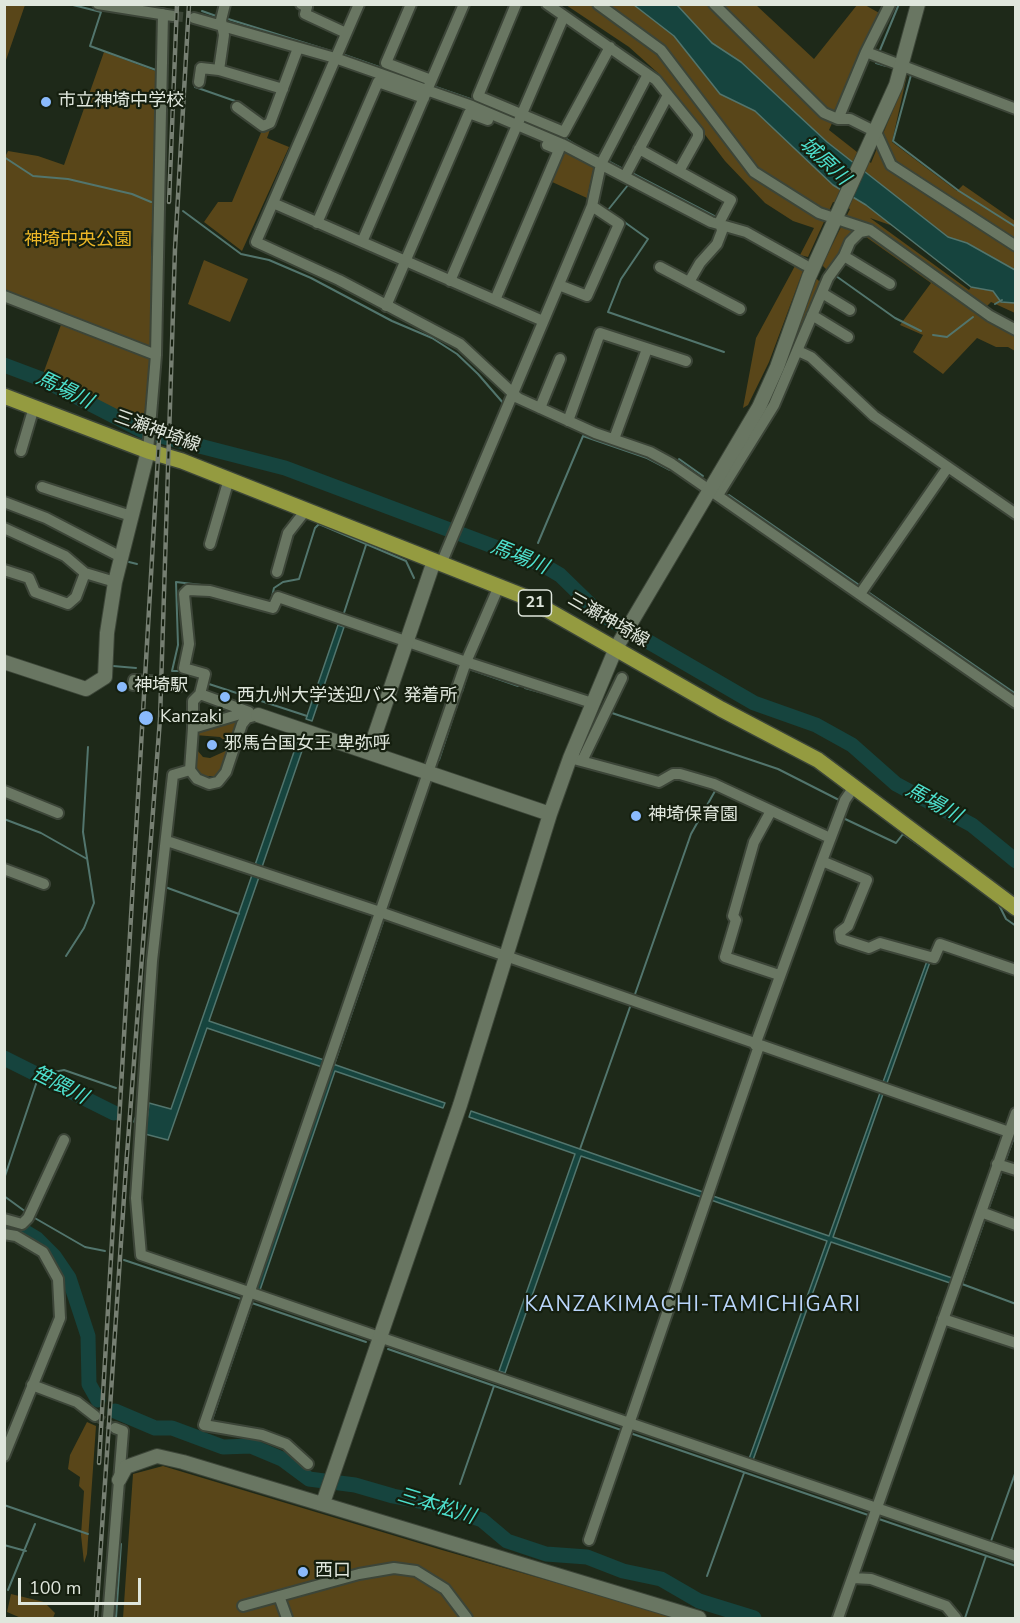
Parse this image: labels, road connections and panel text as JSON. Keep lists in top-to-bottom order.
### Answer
{
  "streets": {
    "main road": ["三瀬神埼線", "21"]
  },
  "districts": ["KANZAKIMACHI-TAMICHIGARI"],
  "water": [
    "城原川",
    "馬場川",
    "笹隈川",
    "三本松川"
  ],
  "parks": ["神埼中央公園"],
  "places": [
    "市立神埼中学校",
    "神埼駅",
    "西九州大学送迎バス 発着所",
    "Kanzaki",
    "邪馬台国女王 卑弥呼",
    "神埼保育園",
    "西口"
  ],
  "scale_bar": "100 m"
}
